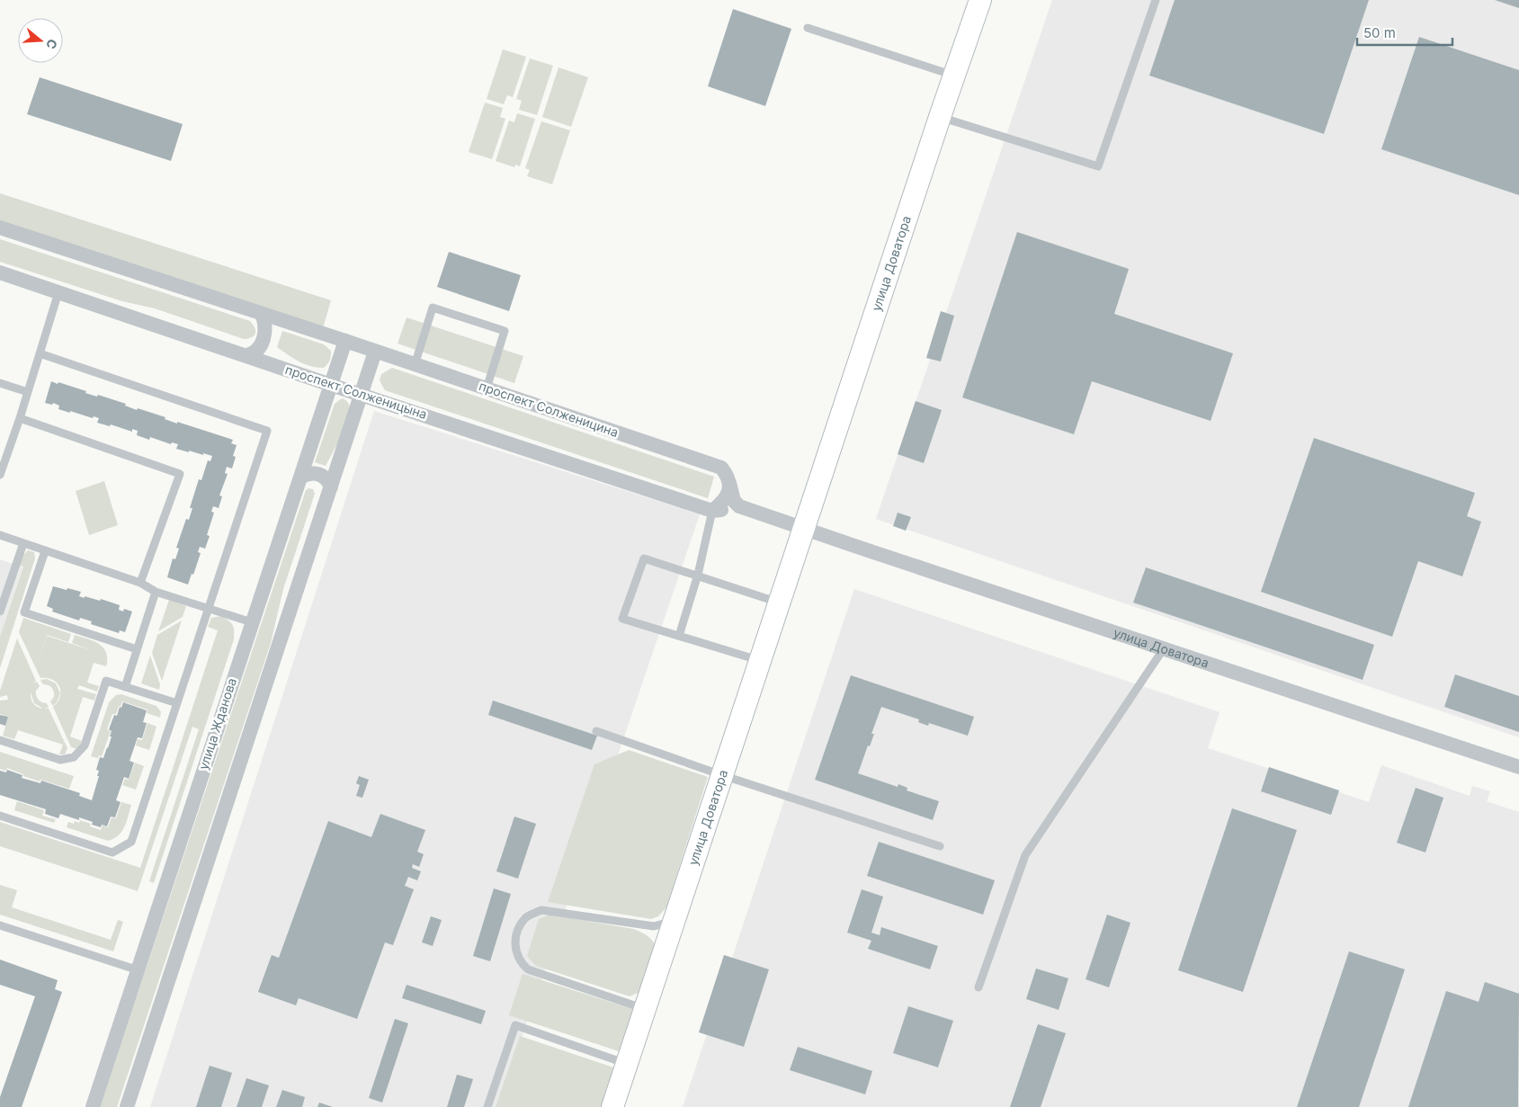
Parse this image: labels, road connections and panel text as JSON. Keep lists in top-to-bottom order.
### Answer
{
  "streets": {
    "street": [
      "улица Доватора",
      "проспект Солженицына",
      "проспект Солженицина",
      "улица Жданова"
    ]
  },
  "crossings": [
    ["улица Доватора", "проспект Солженицына"],
    ["проспект Солженицына", "улица Жданова"]
  ],
  "scale_bar": "50 m",
  "north": "right"
}
